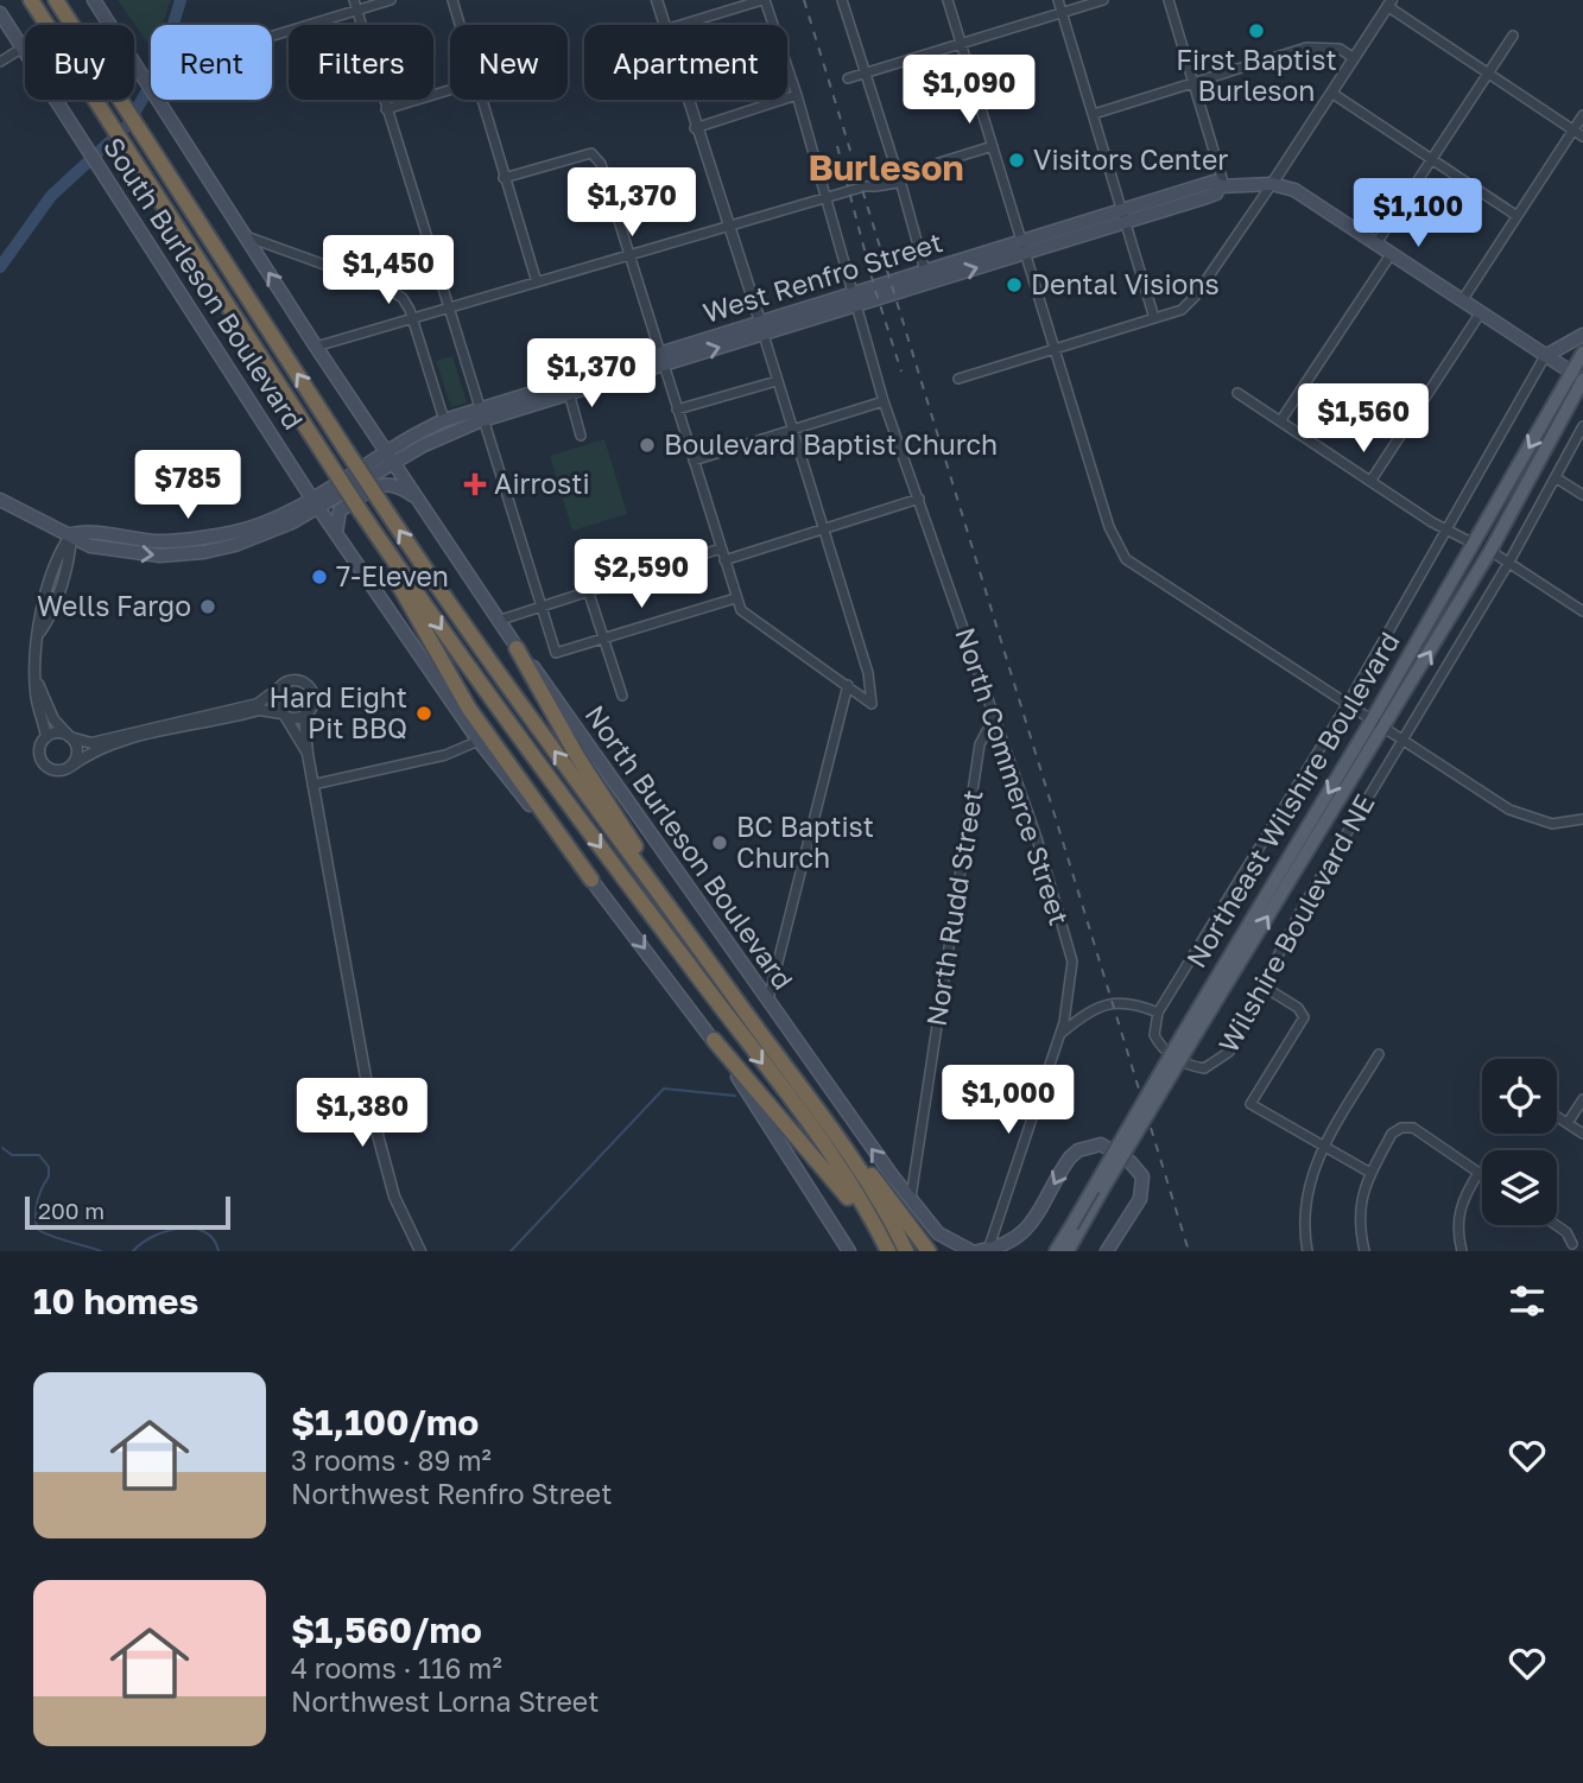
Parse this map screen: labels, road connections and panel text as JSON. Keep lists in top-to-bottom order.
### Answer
{
  "streets": {
    "main road": [
      "West Renfro Street",
      "South Burleson Boulevard",
      "Northeast Wilshire Boulevard",
      "North Burleson Boulevard"
    ],
    "street": ["North Commerce Street", "North Rudd Street", "Wilshire Boulevard NE"]
  },
  "crossings": [
    ["West Renfro Street", "North Commerce Street"],
    ["North Commerce Street", "North Rudd Street"],
    ["North Burleson Boulevard", "North Rudd Street"]
  ],
  "districts": ["Burleson"],
  "places": {
    "other": [
      "First Baptist Burleson",
      "Visitors Center",
      "Dental Visions",
      "Boulevard Baptist Church",
      "7-Eleven",
      "Wells Fargo",
      "Hard Eight Pit BBQ",
      "BC Baptist Church"
    ],
    "health": ["Airrosti"]
  },
  "scale_bar": "200 m",
  "page": {
    "chip": [
      "Buy",
      "Rent",
      "Filters",
      "New",
      "Apartment"
    ],
    "price": [
      "$1,090",
      "$1,370",
      "$1,100",
      "$1,450",
      "$1,370",
      "$1,560",
      "$785",
      "$2,590",
      "$1,000",
      "$1,380"
    ],
    "scale": "200 m",
    "heading": "10 homes",
    "list": [
      {
        "name": "$1,100/mo",
        "note": "3 rooms · 89 m² · Northwest Renfro Street"
      },
      {
        "name": "$1,560/mo",
        "note": "4 rooms · 116 m² · Northwest Lorna Street"
      }
    ]
  }
}
